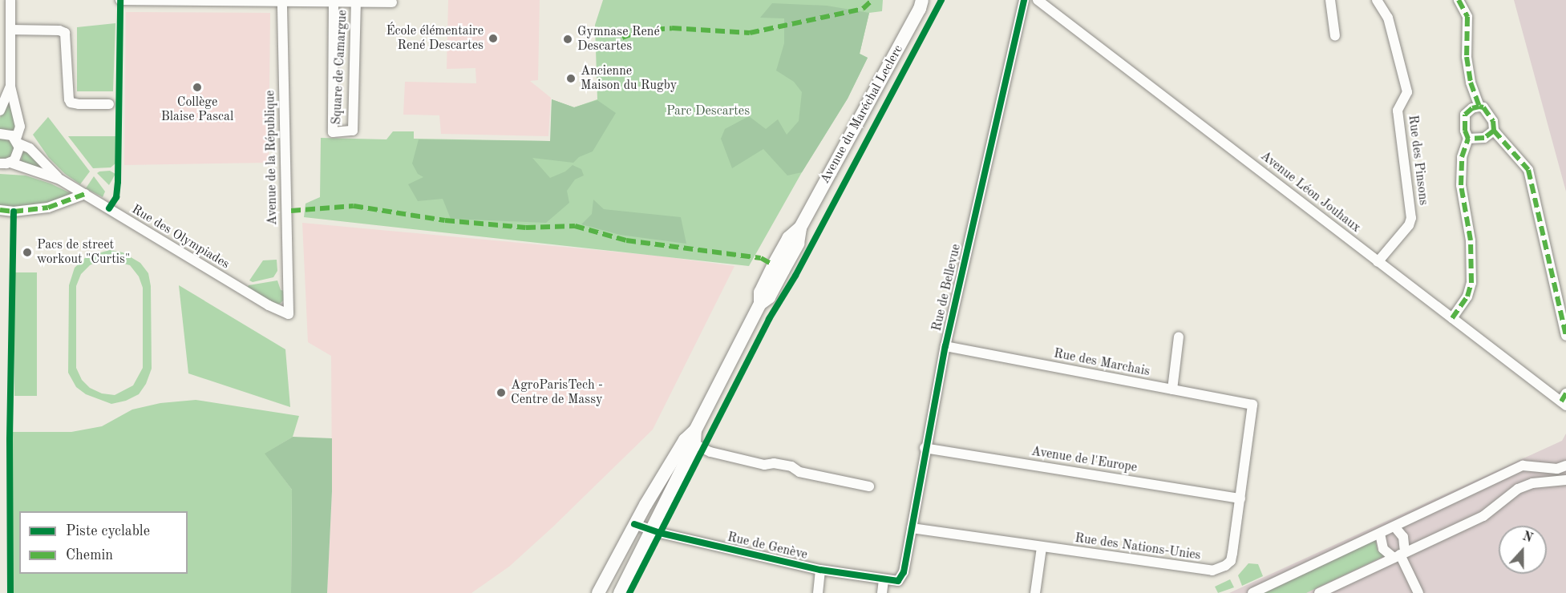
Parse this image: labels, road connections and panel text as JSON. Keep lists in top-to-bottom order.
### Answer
{
  "streets": {
    "main road": ["Avenue du Maréchal Leclerc"],
    "street": [
      "Square de Camargue",
      "Avenue de la République",
      "Rue des Pinsons",
      "Avenue Léon Jouhaux",
      "Rue des Olympiades",
      "Rue de Bellevue",
      "Rue des Marchais",
      "Avenue de l'Europe",
      "Rue de Genève",
      "Rue des Nations-Unies"
    ]
  },
  "crossings": [
    ["Avenue du Maréchal Leclerc", "Rue de Genève"],
    ["Avenue de la République", "Rue des Olympiades"],
    ["Rue des Pinsons", "Avenue Léon Jouhaux"],
    ["Rue de Bellevue", "Rue des Marchais"],
    ["Rue de Bellevue", "Avenue de l'Europe"],
    ["Rue de Bellevue", "Rue de Genève"],
    ["Rue de Bellevue", "Rue des Nations-Unies"],
    ["Rue des Marchais", "Rue des Nations-Unies"],
    ["Avenue de l'Europe", "Rue des Nations-Unies"]
  ],
  "parks": ["Parc Descartes"],
  "places": [
    "École élémentaire René Descartes",
    "Gymnase René Descartes",
    "Ancienne Maison du Rugby",
    "Collège Blaise Pascal",
    "Pacs de street workout \"Curtis\"",
    "AgroParisTech - Centre de Massy"
  ],
  "legend": ["Piste cyclable", "Chemin"],
  "north": "top"
}
